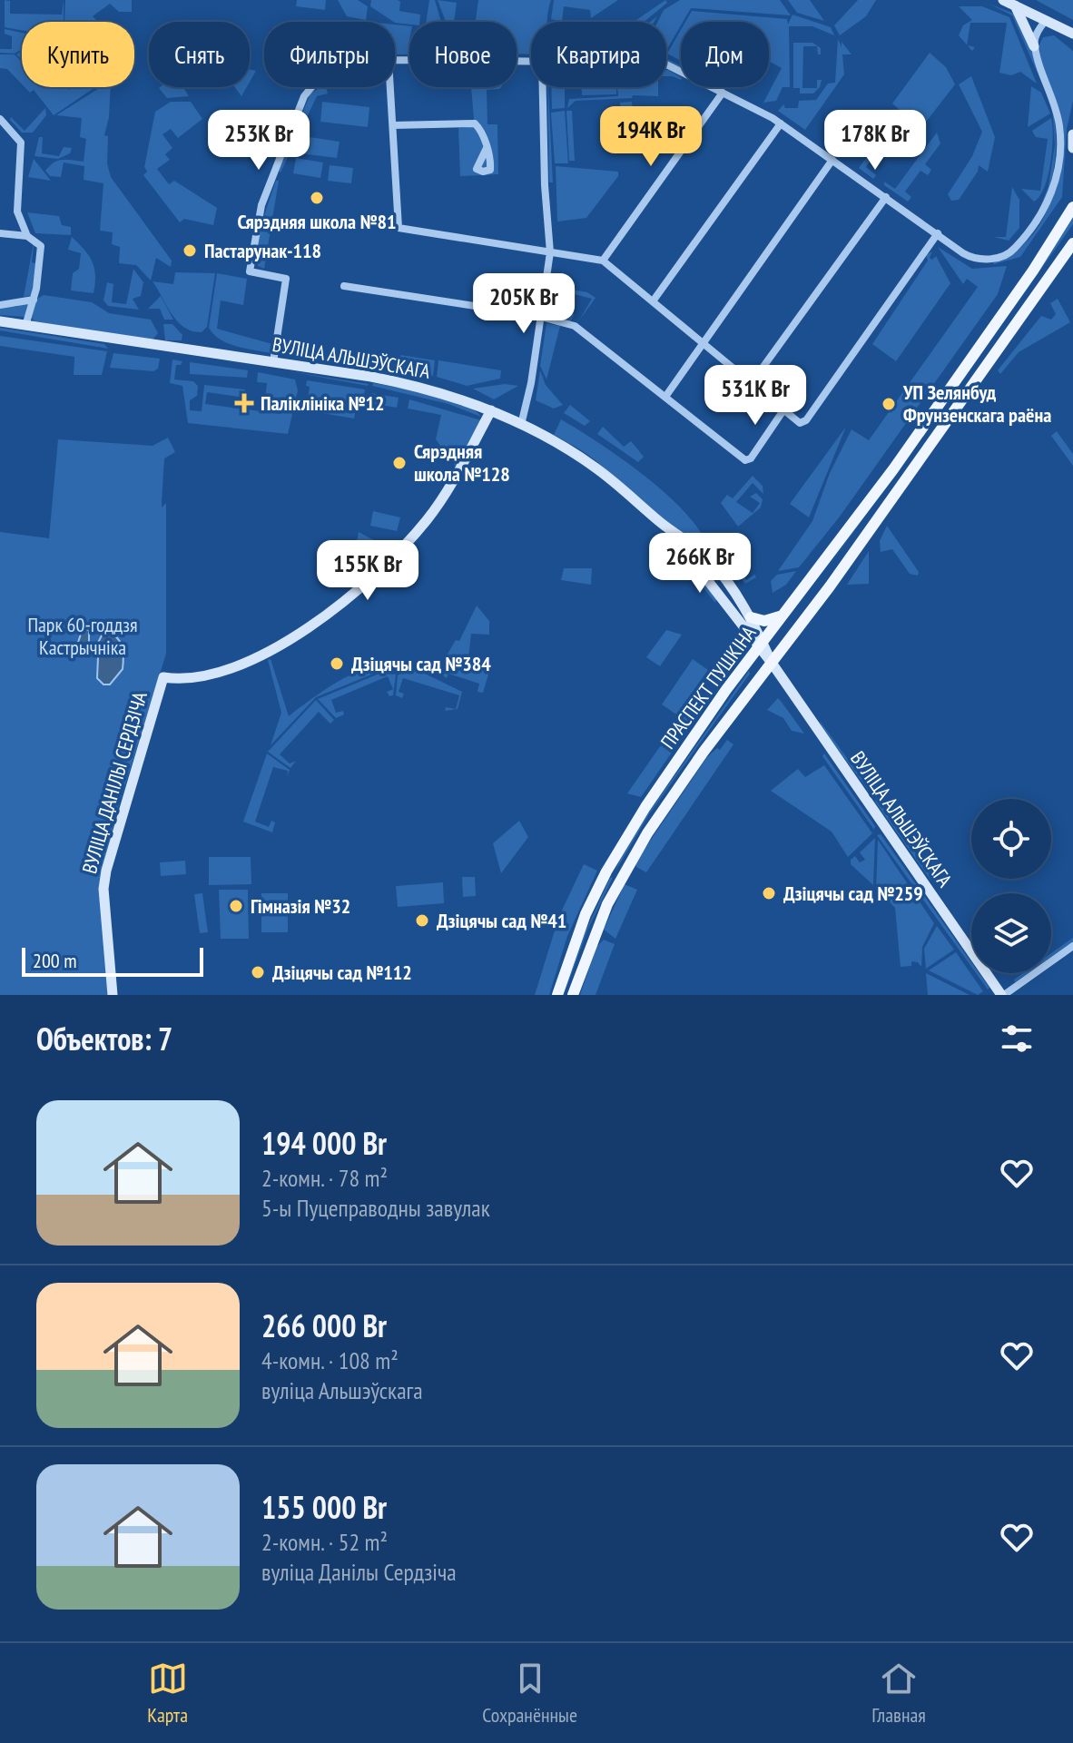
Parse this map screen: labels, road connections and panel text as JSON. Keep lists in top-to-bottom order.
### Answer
{
  "streets": {
    "main road": ["ВУЛІЦА АЛЬШЭЎСКАГА", "ПРАСПЕКТ ПУШКІНА", "ВУЛІЦА ДАНІЛЫ СЕРДЗІЧА"]
  },
  "crossings": [
    ["ВУЛІЦА АЛЬШЭЎСКАГА", "ПРАСПЕКТ ПУШКІНА"],
    ["ВУЛІЦА АЛЬШЭЎСКАГА", "ВУЛІЦА ДАНІЛЫ СЕРДЗІЧА"]
  ],
  "parks": ["Парк 60-годдзя Кастрычніка"],
  "places": {
    "other": [
      "Сярэдняя школа №81",
      "Пастарунак-118",
      "УП Зелянбуд Фрунзенскага раёна",
      "Сярэдняя школа №128",
      "Дзіцячы сад №384",
      "Дзіцячы сад №259",
      "Гімназія №32",
      "Дзіцячы сад №41",
      "Дзіцячы сад №112"
    ],
    "health": ["Паліклініка №12"]
  },
  "scale_bar": "200 m",
  "page": {
    "chip": [
      "Купить",
      "Снять",
      "Фильтры",
      "Новое",
      "Квартира",
      "Дом"
    ],
    "price": [
      "194K Br",
      "253K Br",
      "178K Br",
      "205K Br",
      "531K Br",
      "266K Br",
      "155K Br"
    ],
    "scale": "200 m",
    "heading": "Объектов: 7",
    "list": [
      {
        "name": "194 000 Br",
        "note": "2-комн. · 78 m² · 5-ы Пуцеправодны завулак"
      },
      {
        "name": "266 000 Br",
        "note": "4-комн. · 108 m² · вуліца Альшэўскага"
      },
      {
        "name": "155 000 Br",
        "note": "2-комн. · 52 m² · вуліца Данілы Сердзіча"
      }
    ],
    "tabs": ["Карта", "Сохранённые", "Главная"]
  }
}
